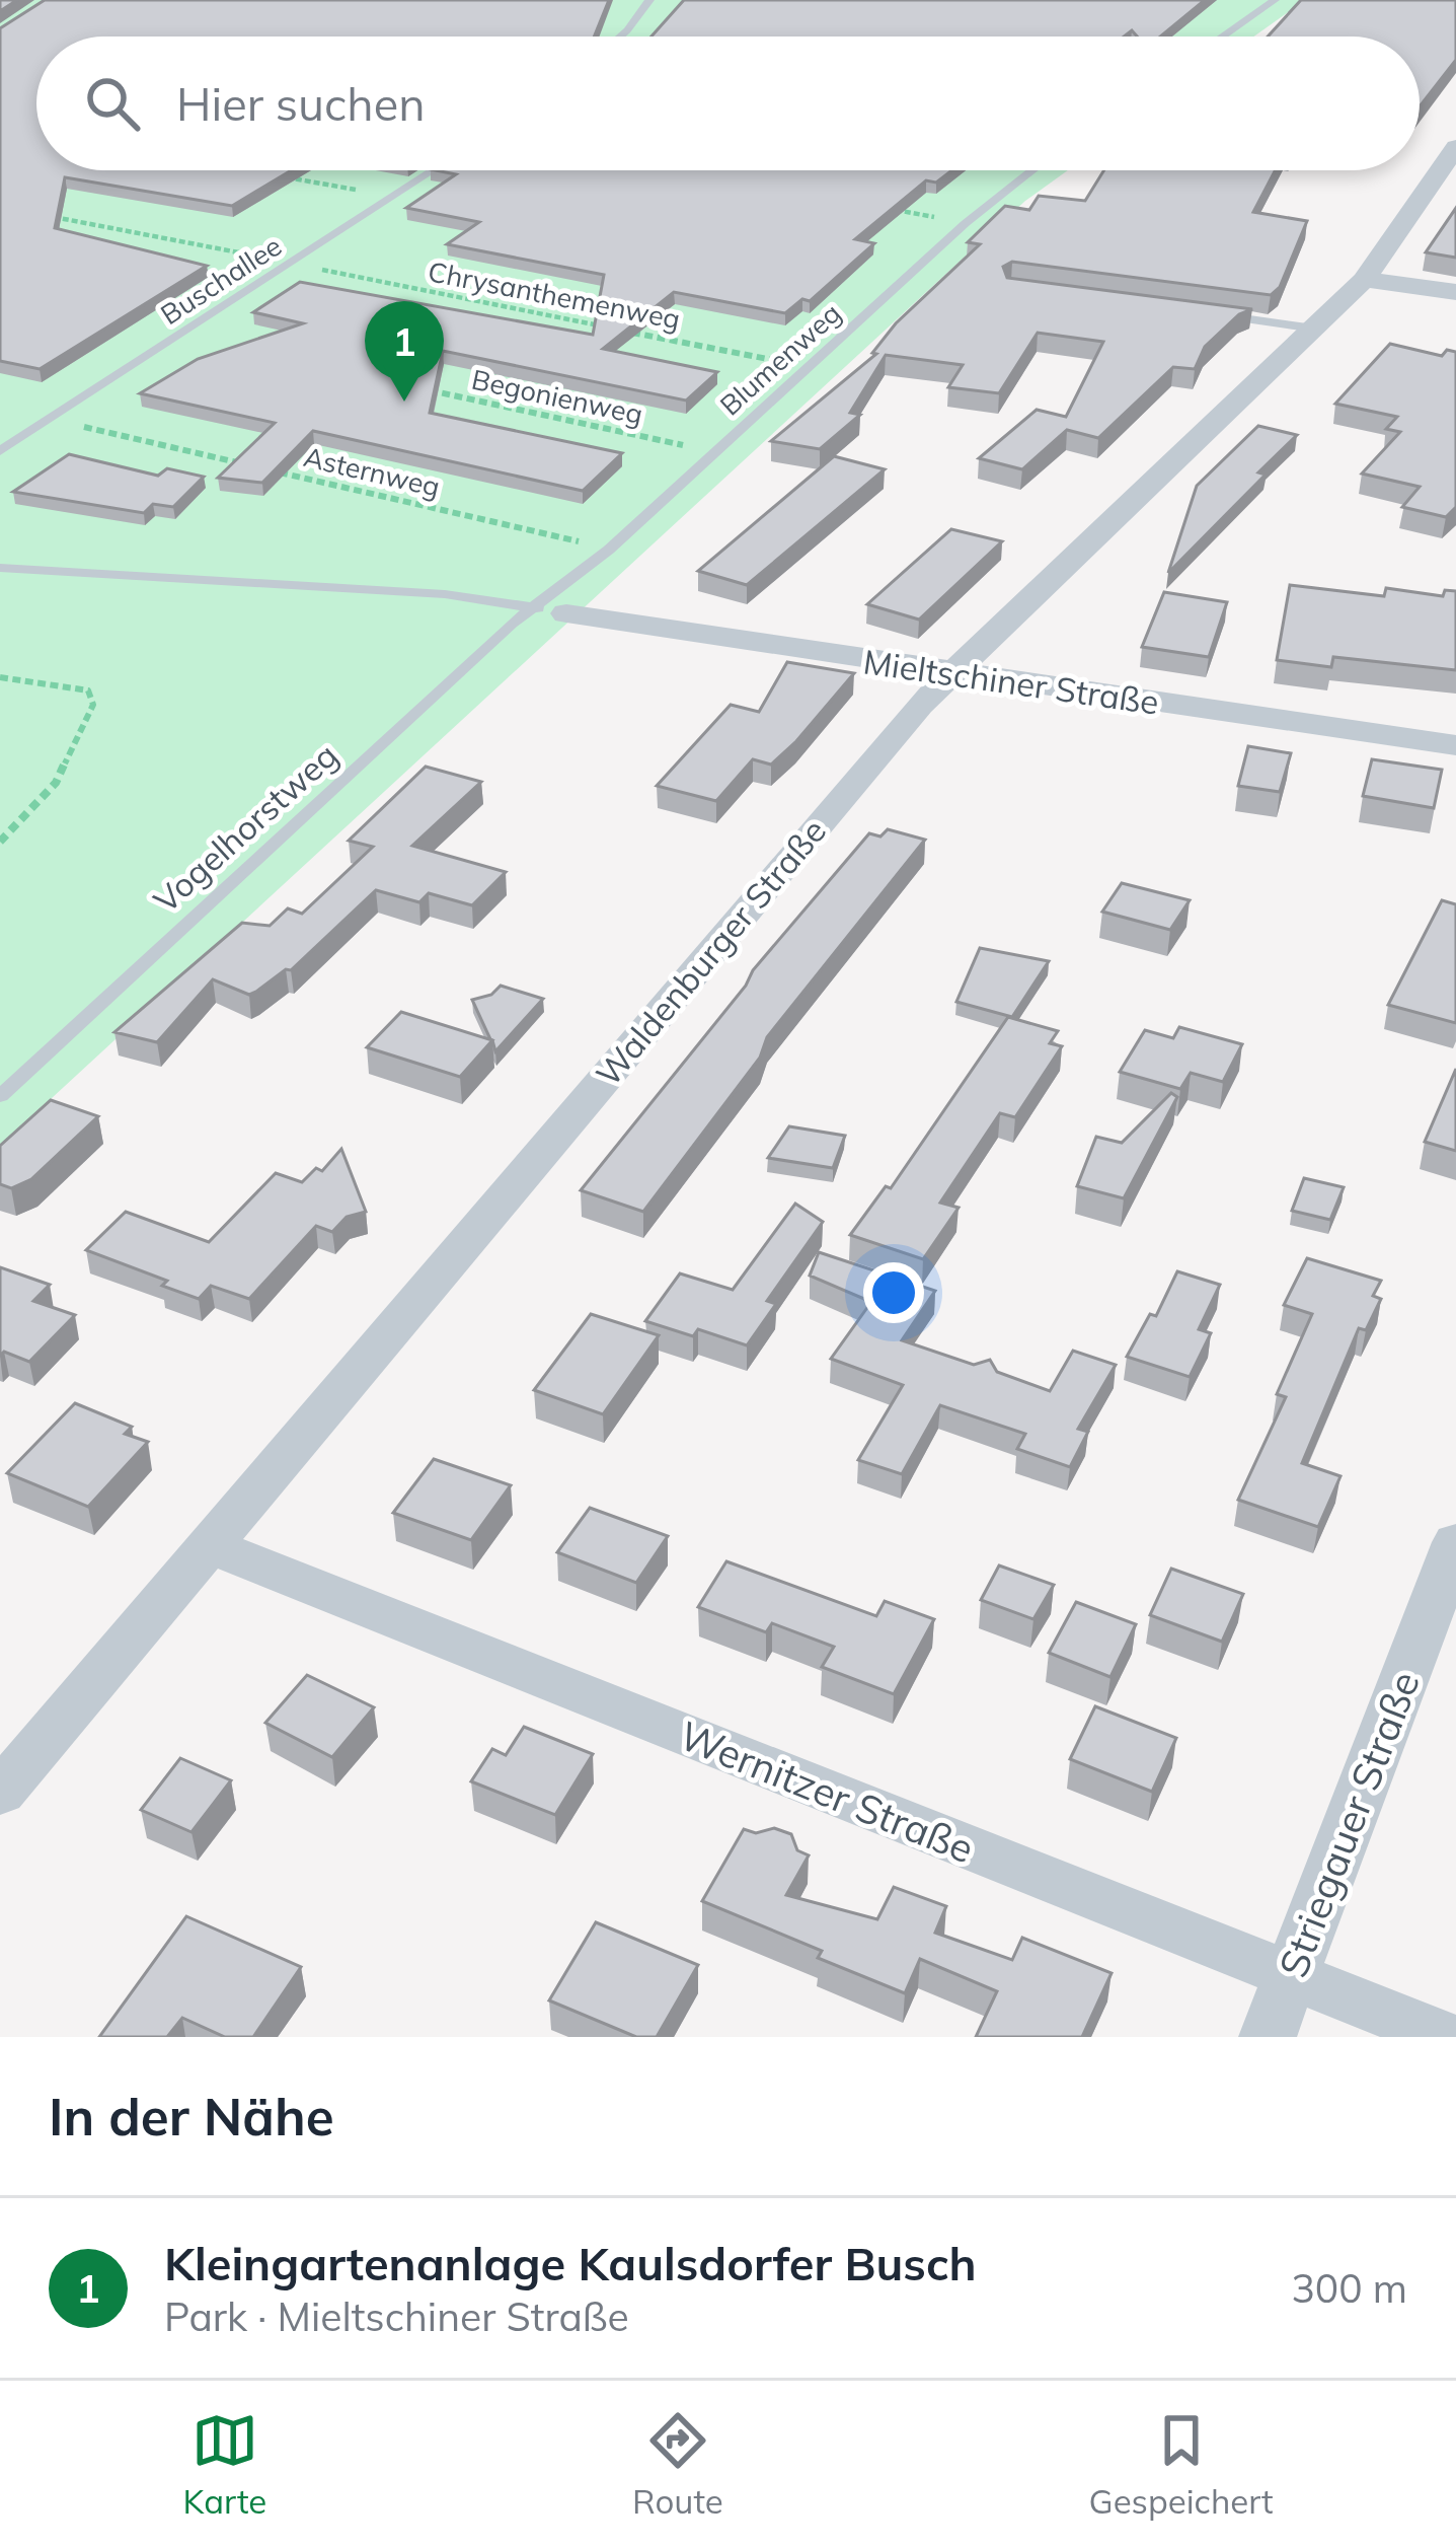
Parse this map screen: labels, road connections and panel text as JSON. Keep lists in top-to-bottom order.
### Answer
{
  "streets": {
    "street": [
      "Mieltschiner Straße",
      "Waldenburger Straße",
      "Wernitzer Straße",
      "Striegauer Straße"
    ],
    "lane": ["Buschallee", "Blumenweg", "Vogelhorstweg"],
    "path": ["Chrysanthemenweg", "Begonienweg", "Asternweg"]
  },
  "crossings": [
    ["Buschallee", "Chrysanthemenweg"],
    ["Buschallee", "Asternweg"],
    ["Chrysanthemenweg", "Blumenweg"],
    ["Blumenweg", "Begonienweg"],
    ["Blumenweg", "Asternweg"],
    ["Blumenweg", "Mieltschiner Straße"],
    ["Blumenweg", "Vogelhorstweg"],
    ["Mieltschiner Straße", "Vogelhorstweg"],
    ["Mieltschiner Straße", "Waldenburger Straße"],
    ["Waldenburger Straße", "Wernitzer Straße"],
    ["Wernitzer Straße", "Striegauer Straße"]
  ],
  "page": {
    "search": "Hier suchen",
    "pins": "1",
    "heading": "In der Nähe",
    "list": [
      {
        "mark": "1",
        "name": "Kleingartenanlage Kaulsdorfer Busch",
        "note": "Park · Mieltschiner Straße",
        "value": "300 m"
      }
    ],
    "nav": ["Karte", "Route", "Gespeichert"]
  }
}
